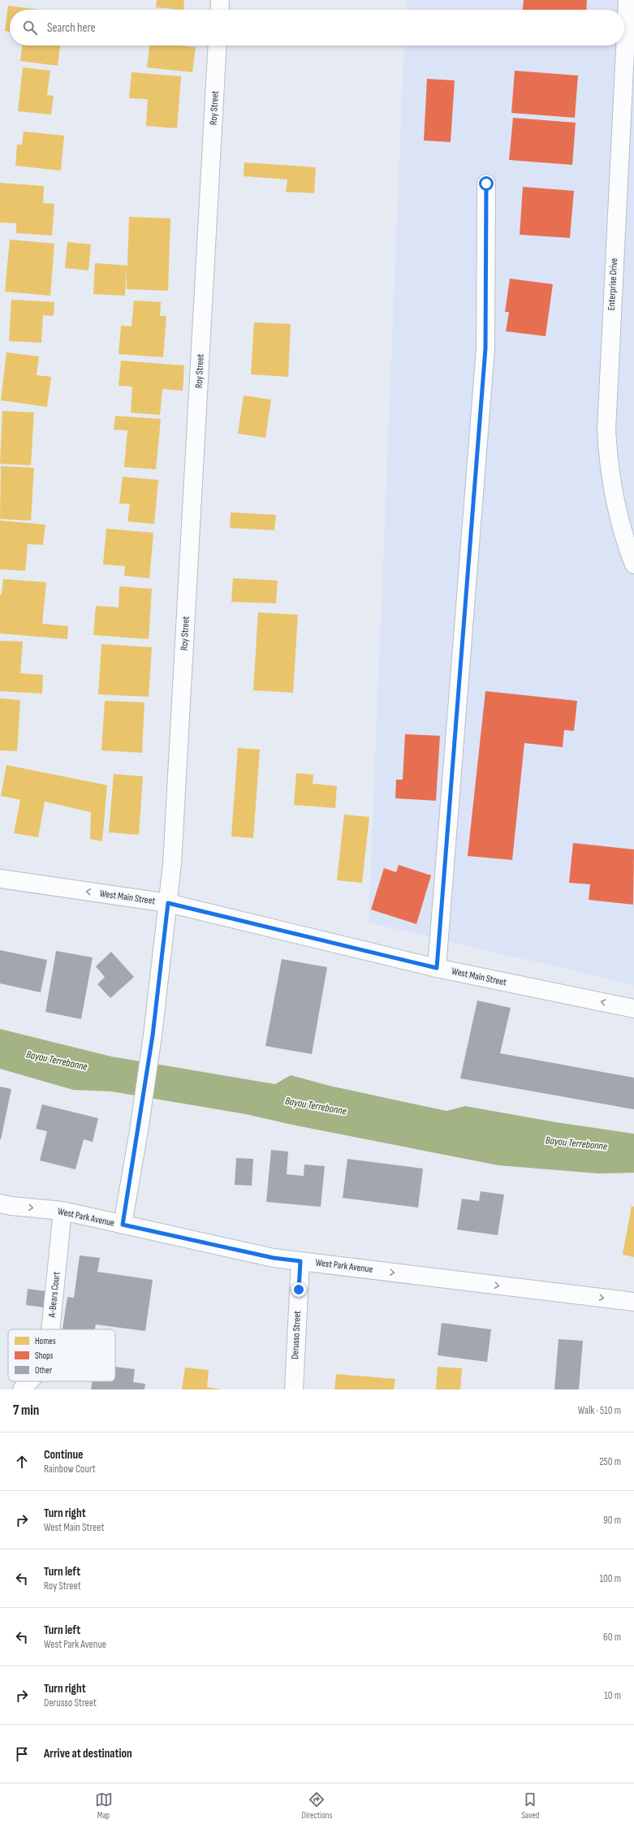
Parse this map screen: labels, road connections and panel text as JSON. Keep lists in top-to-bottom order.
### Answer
{
  "streets": {
    "street": [
      "Roy Street",
      "Enterprise Drive",
      "West Main Street",
      "West Park Avenue",
      "A-Bears Court",
      "Derusso Street"
    ]
  },
  "crossings": [
    ["Roy Street", "West Main Street"],
    ["Roy Street", "West Park Avenue"],
    ["West Park Avenue", "A-Bears Court"],
    ["West Park Avenue", "Derusso Street"]
  ],
  "one_way": ["West Main Street", "West Park Avenue"],
  "water": ["Bayou Terrebonne"],
  "legend": ["Homes", "Shops", "Other"],
  "page": {
    "search": "Search here",
    "heading": ["7 min", "Walk · 510 m"],
    "list": [
      ["Continue", "Rainbow Court", "250 m"],
      ["Turn right", "West Main Street", "90 m"],
      ["Turn left", "Roy Street", "100 m"],
      ["Turn left", "West Park Avenue", "60 m"],
      ["Turn right", "Derusso Street", "10 m"],
      "Arrive at destination"
    ],
    "nav": ["Map", "Directions", "Saved"]
  }
}
